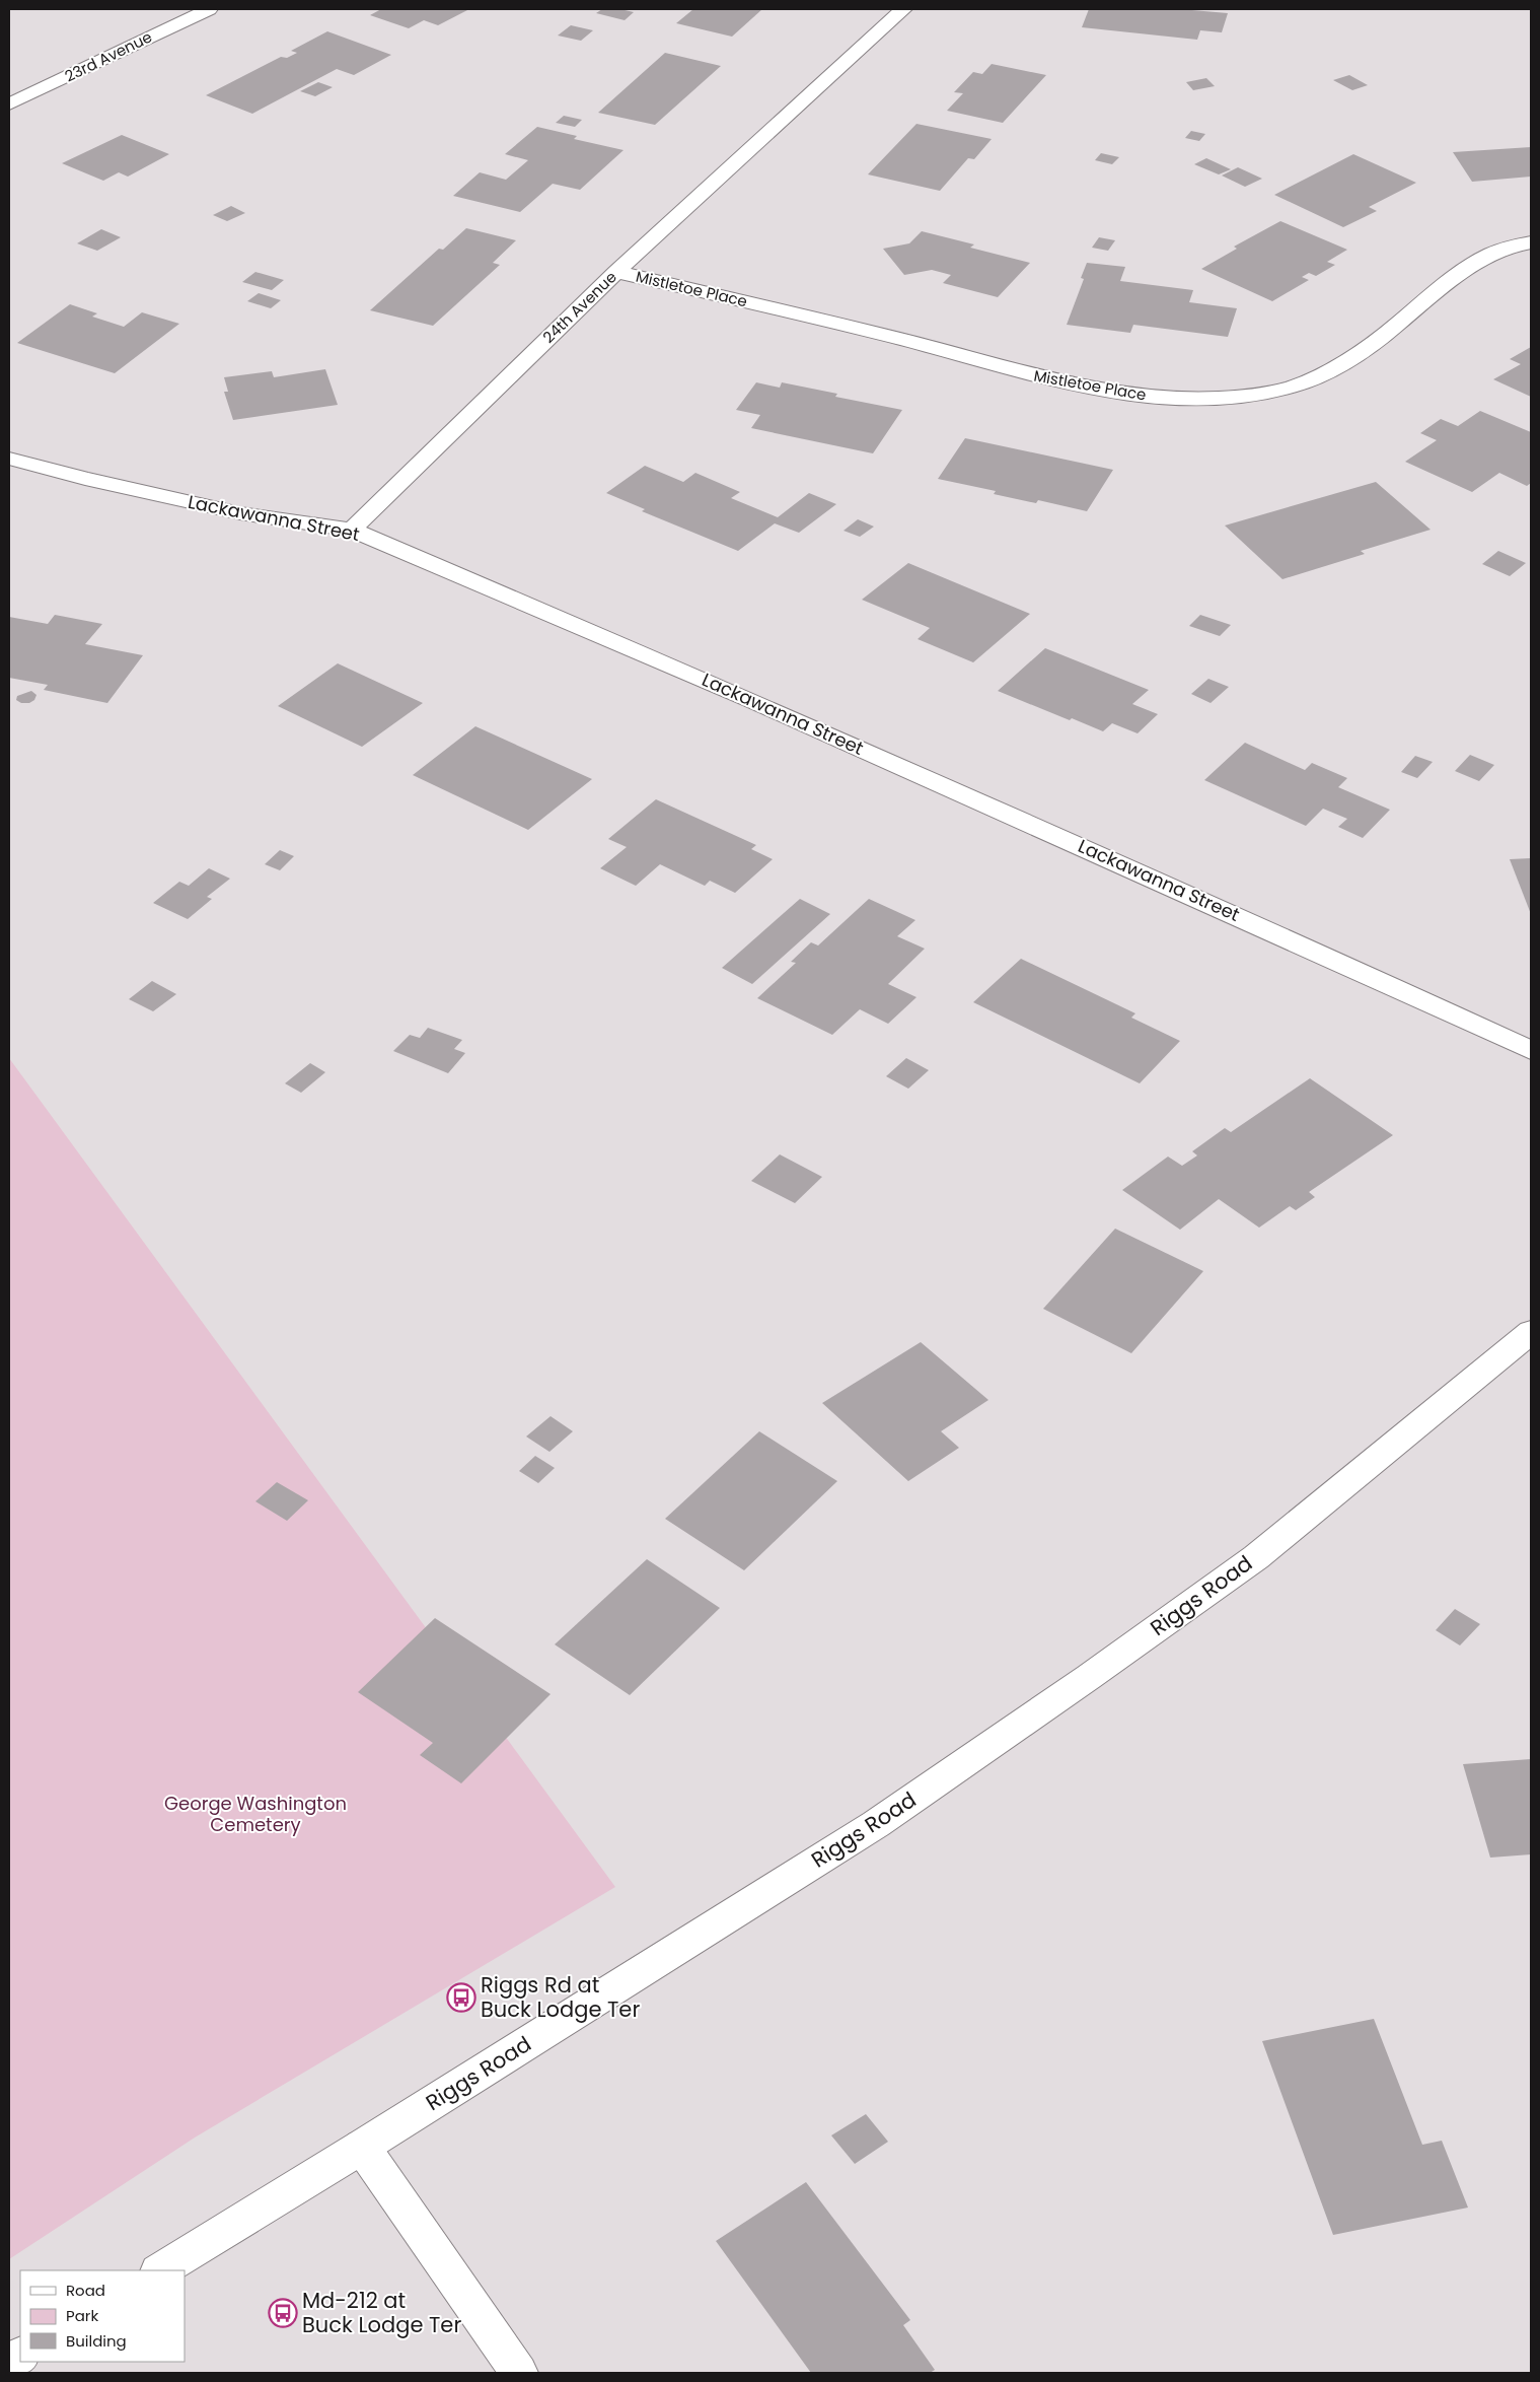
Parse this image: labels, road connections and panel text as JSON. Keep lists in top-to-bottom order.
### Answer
{
  "streets": {
    "street": [
      "23rd Avenue",
      "Mistletoe Place",
      "24th Avenue",
      "Lackawanna Street",
      "Riggs Road"
    ]
  },
  "crossings": [
    ["Mistletoe Place", "24th Avenue"],
    ["24th Avenue", "Lackawanna Street"]
  ],
  "parks": ["George Washington Cemetery"],
  "places": {
    "bus stop": ["Riggs Rd at Buck Lodge Ter", "Md-212 at Buck Lodge Ter"]
  },
  "legend": ["Road", "Park", "Building"]
}
